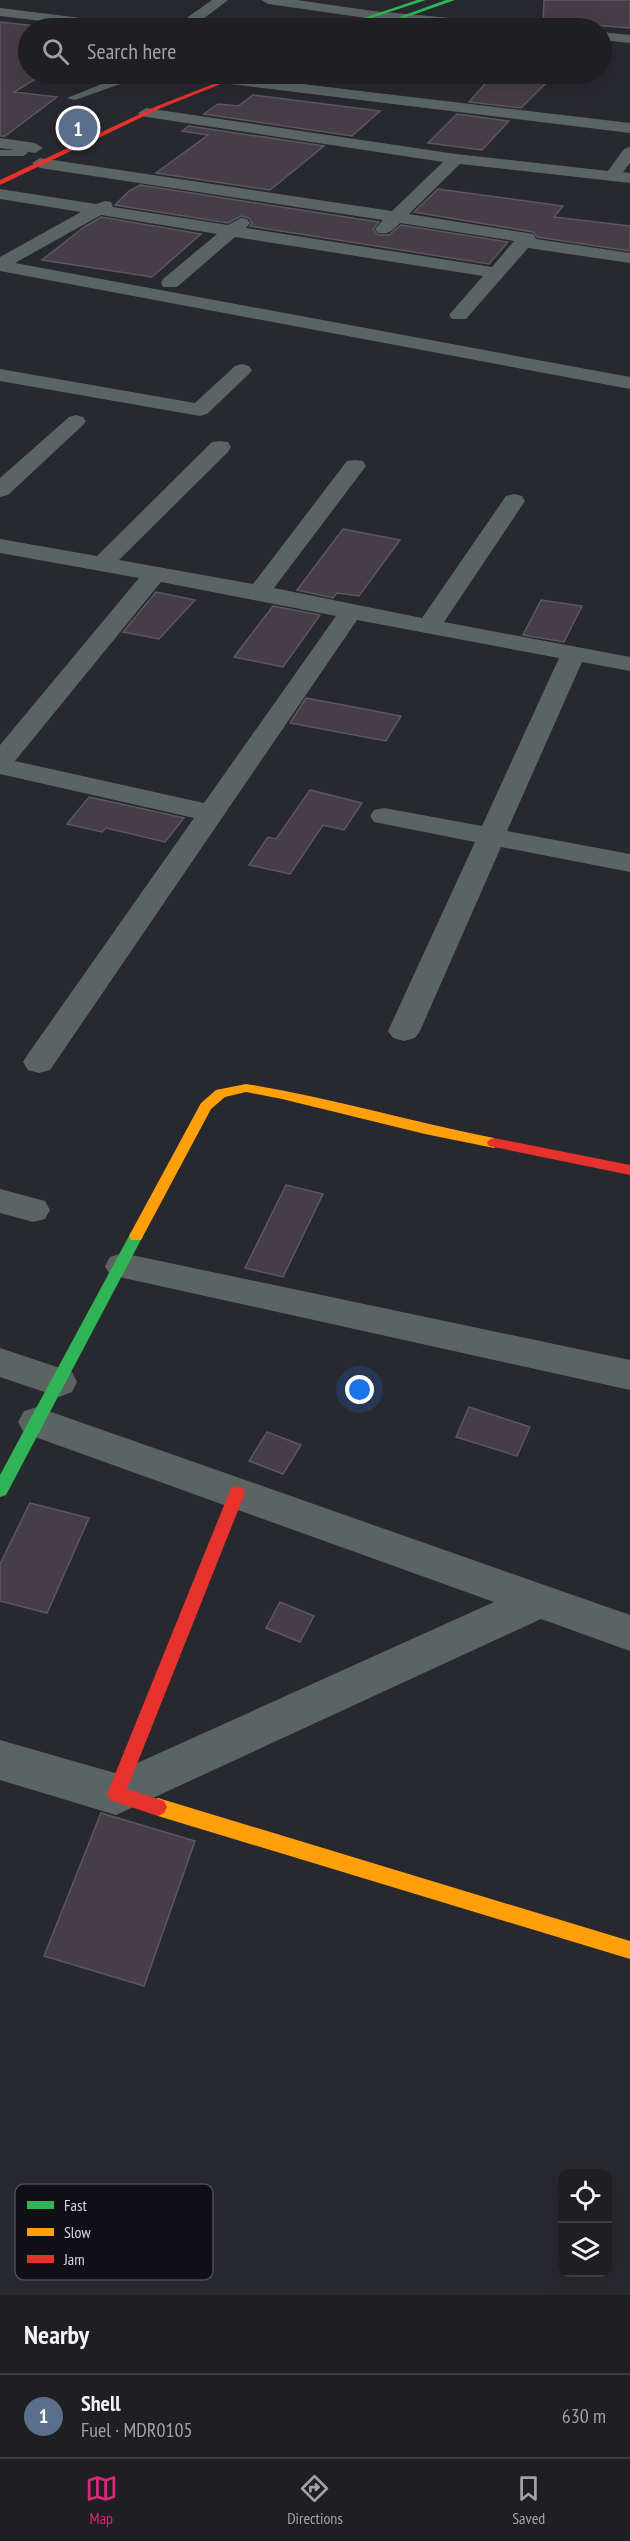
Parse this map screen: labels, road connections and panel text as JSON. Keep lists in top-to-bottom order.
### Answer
{
  "legend": ["Fast", "Slow", "Jam"],
  "page": {
    "search": "Search here",
    "pins": "1",
    "heading": "Nearby",
    "list": [
      {
        "mark": "1",
        "name": "Shell",
        "note": "Fuel · MDR0105",
        "value": "630 m"
      }
    ],
    "nav": ["Map", "Directions", "Saved"]
  }
}
